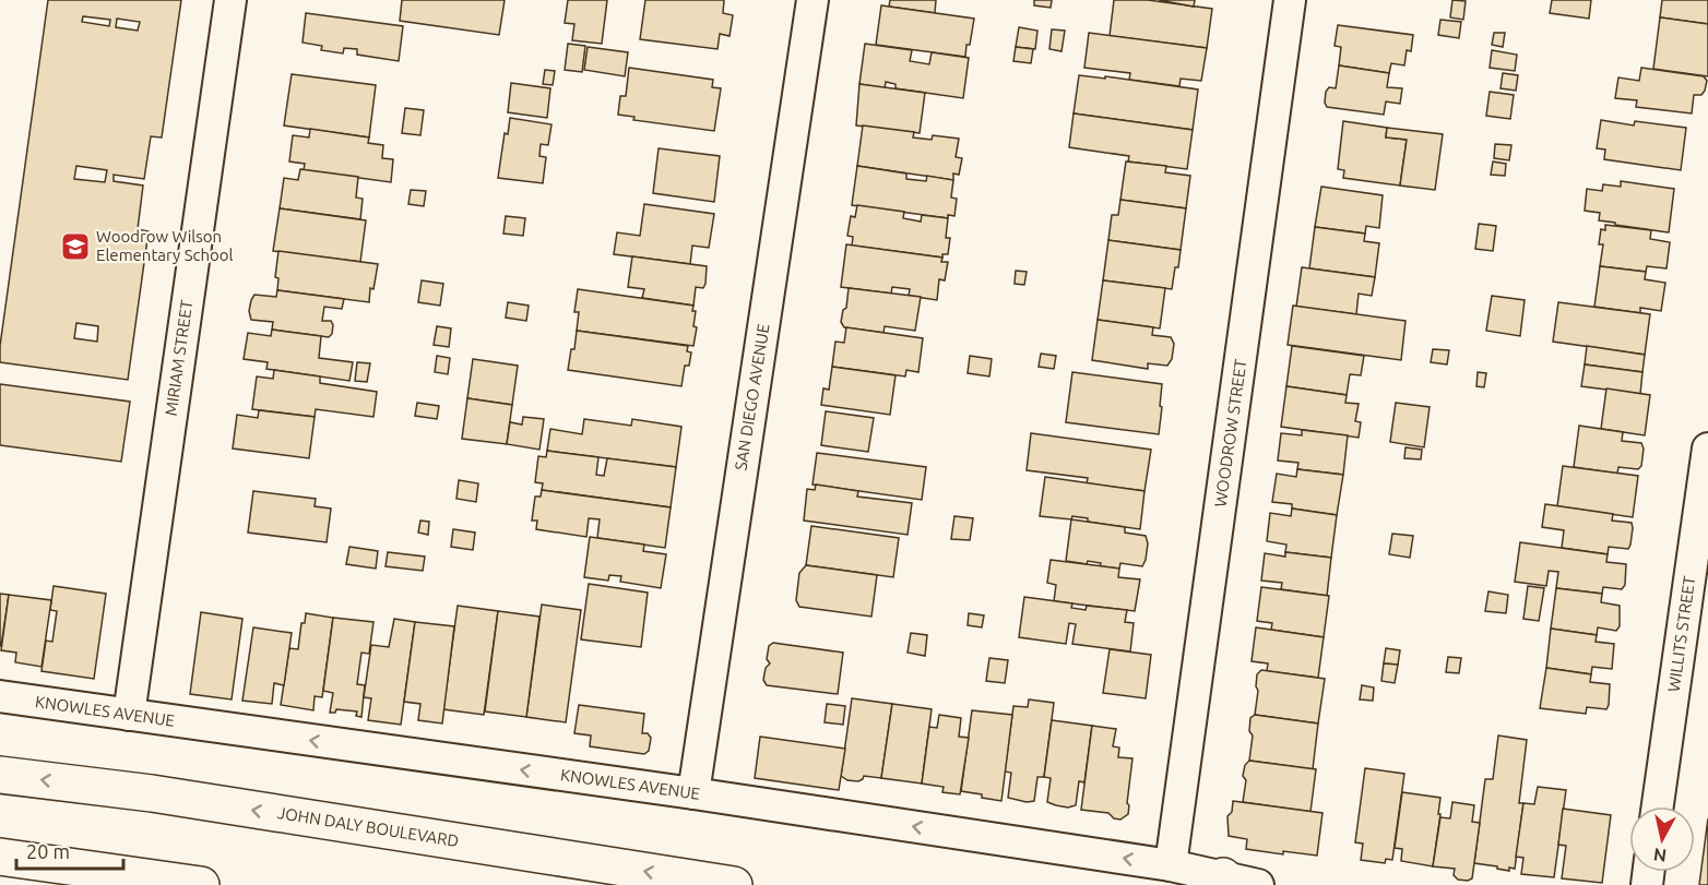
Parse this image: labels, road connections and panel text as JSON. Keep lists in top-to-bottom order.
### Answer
{
  "streets": {
    "main road": ["JOHN DALY BOULEVARD"],
    "street": [
      "MIRIAM STREET",
      "SAN DIEGO AVENUE",
      "WOODROW STREET",
      "WILLITS STREET",
      "KNOWLES AVENUE"
    ]
  },
  "crossings": [
    ["MIRIAM STREET", "KNOWLES AVENUE"],
    ["SAN DIEGO AVENUE", "KNOWLES AVENUE"],
    ["WOODROW STREET", "KNOWLES AVENUE"]
  ],
  "one_way": ["KNOWLES AVENUE", "JOHN DALY BOULEVARD"],
  "places": {
    "school or university": ["Woodrow Wilson Elementary School"]
  },
  "scale_bar": "20 m",
  "north": "bottom"
}
